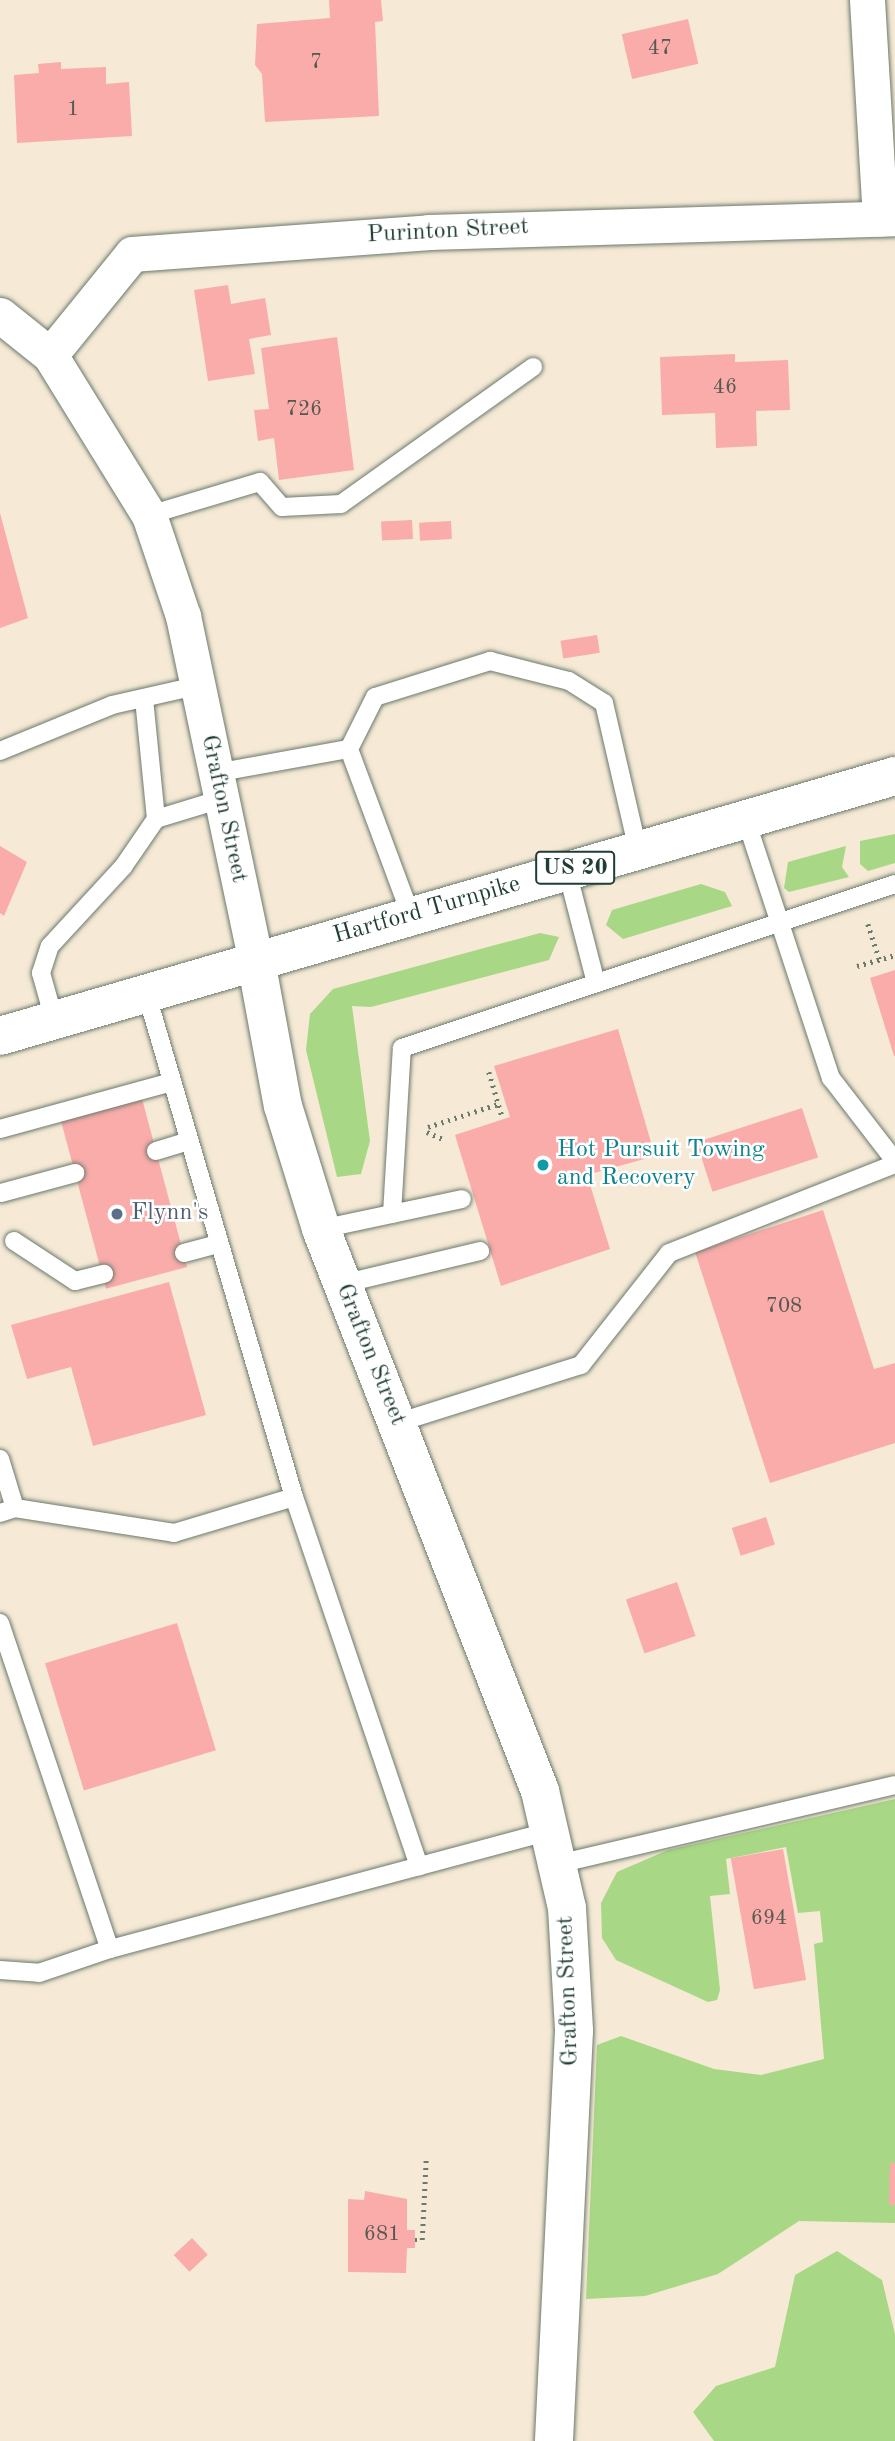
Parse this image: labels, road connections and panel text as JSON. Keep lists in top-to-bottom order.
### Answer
{
  "streets": {
    "street": [
      "Purinton Street",
      "Grafton Street",
      "US 20",
      "Hartford Turnpike"
    ]
  },
  "crossings": [
    ["Purinton Street", "Grafton Street"],
    ["Grafton Street", "Hartford Turnpike"]
  ],
  "places": ["Hot Pursuit Towing and Recovery", "Flynn's"],
  "house_numbers": [
    "47",
    "7",
    "1",
    "46",
    "726",
    "708",
    "694",
    "681"
  ]
}
